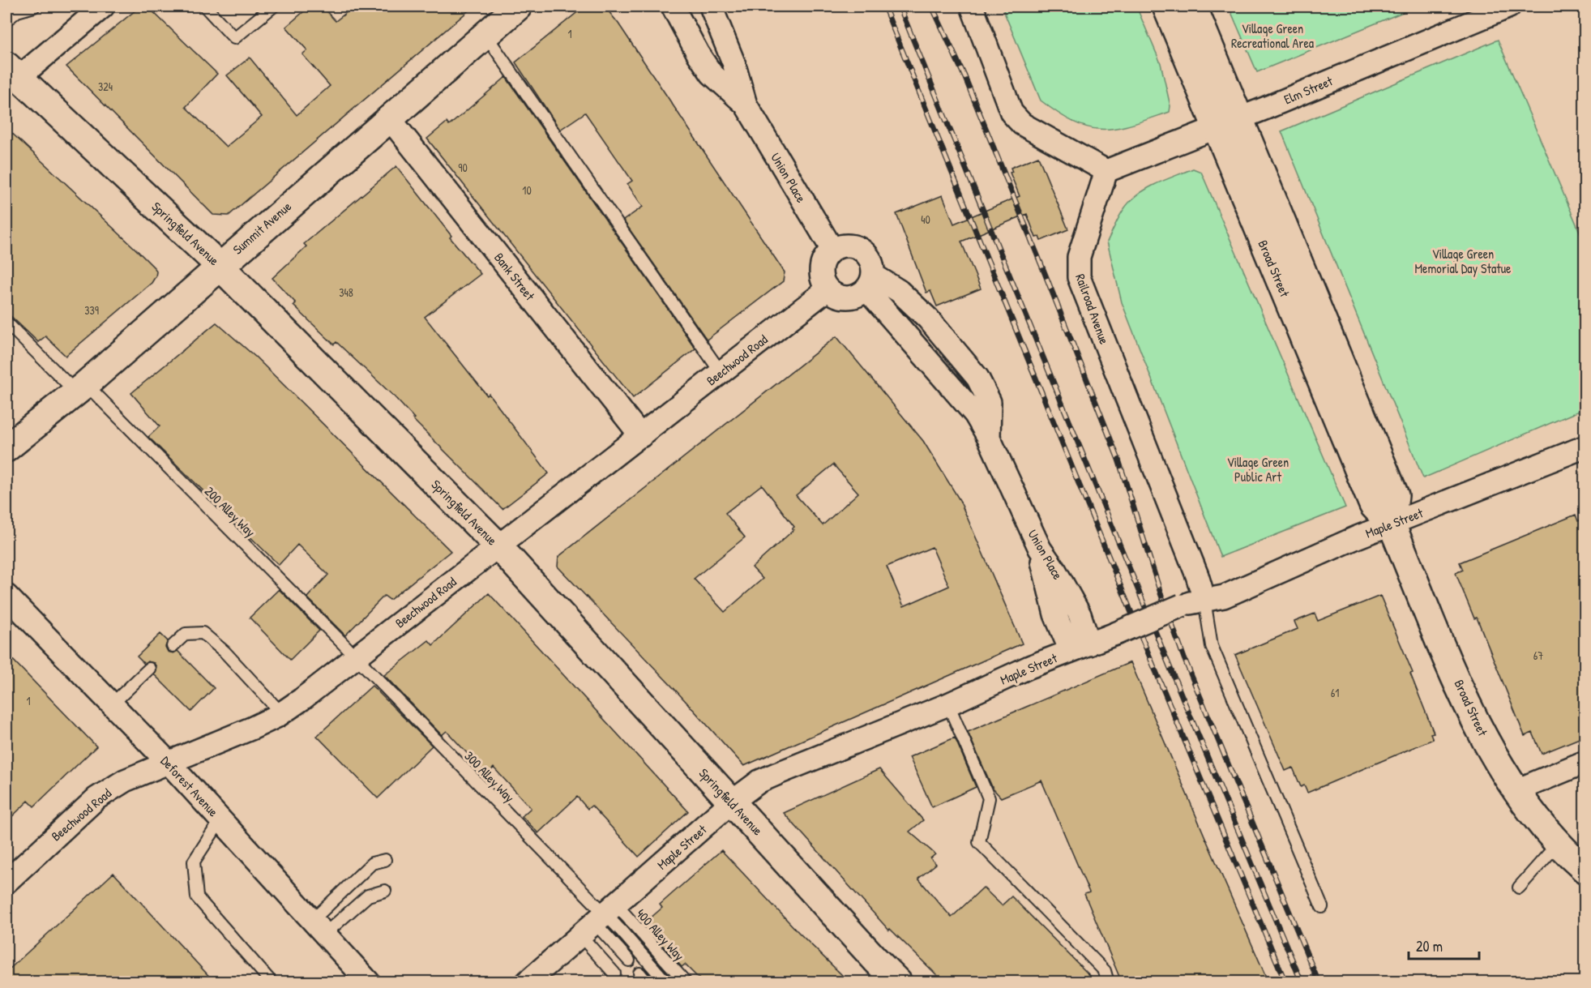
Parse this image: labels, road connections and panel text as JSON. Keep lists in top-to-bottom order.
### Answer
{
  "streets": {
    "main road": ["Summit Avenue", "Springfield Avenue", "Broad Street"],
    "street": [
      "Elm Street",
      "Union Place",
      "Bank Street",
      "Railroad Avenue",
      "Beechwood Road",
      "Maple Street",
      "Deforest Avenue"
    ],
    "lane": ["200 Alley Way", "300 Alley Way", "400 Alley Way"]
  },
  "crossings": [
    ["Elm Street", "Broad Street"],
    ["Elm Street", "Railroad Avenue"],
    ["Union Place", "Beechwood Road"],
    ["Union Place", "Maple Street"],
    ["Summit Avenue", "Springfield Avenue"],
    ["Summit Avenue", "Bank Street"],
    ["Summit Avenue", "200 Alley Way"],
    ["Springfield Avenue", "Beechwood Road"],
    ["Springfield Avenue", "Maple Street"],
    ["Broad Street", "Maple Street"],
    ["Bank Street", "Beechwood Road"],
    ["Railroad Avenue", "Maple Street"],
    ["Beechwood Road", "200 Alley Way"],
    ["Beechwood Road", "300 Alley Way"],
    ["Beechwood Road", "Deforest Avenue"],
    ["200 Alley Way", "300 Alley Way"],
    ["Maple Street", "300 Alley Way"],
    ["Maple Street", "400 Alley Way"],
    ["300 Alley Way", "400 Alley Way"]
  ],
  "parks": ["Village Green Recreational Area", "Village Green Memorial Day Statue", "Village Green Public Art"],
  "house_numbers": [
    "1",
    "324",
    "90",
    "10",
    "40",
    "348",
    "339",
    "67",
    "61",
    "1"
  ],
  "scale_bar": "20 m"
}
